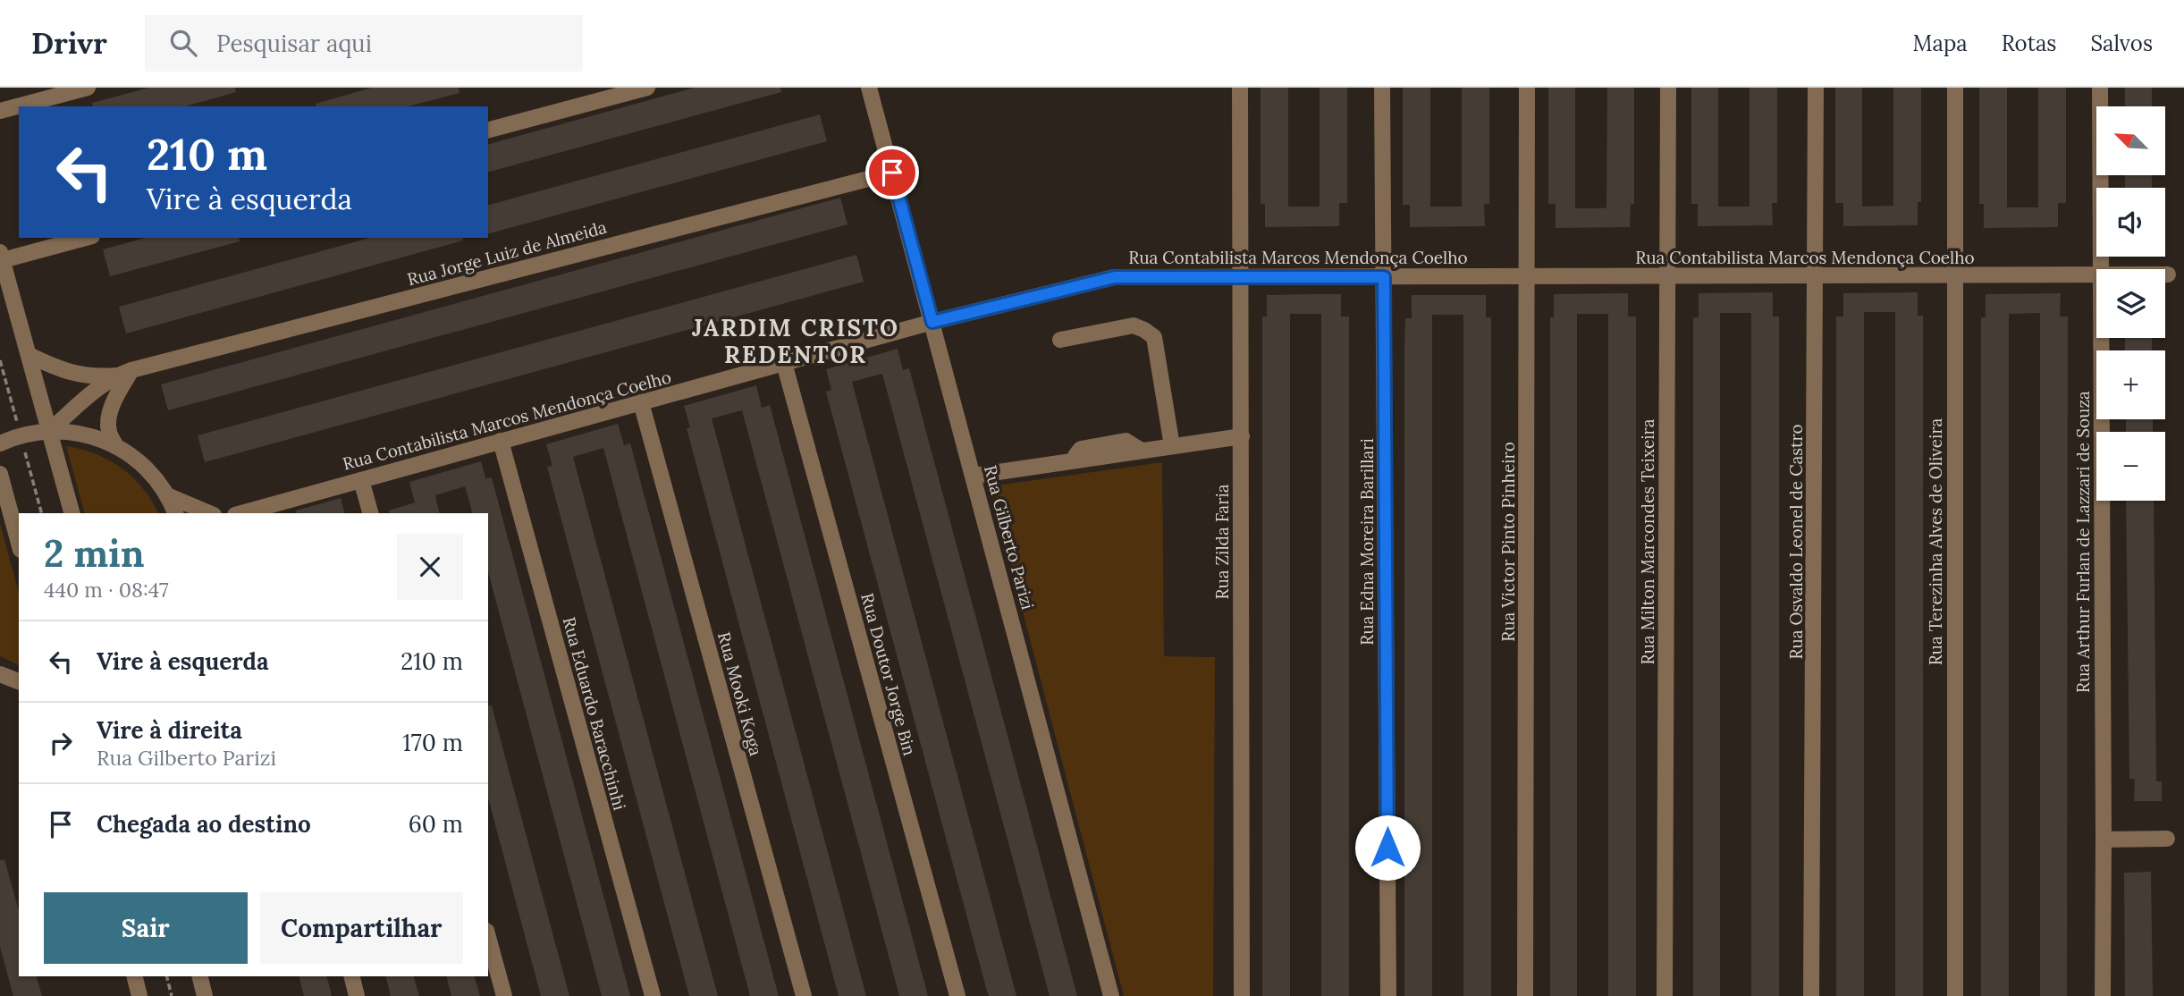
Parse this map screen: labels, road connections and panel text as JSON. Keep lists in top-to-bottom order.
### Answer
{
  "streets": {
    "street": [
      "Rua Jorge Luiz de Almeida",
      "Rua Contabilista Marcos Mendonça Coelho",
      "Rua Gilberto Parizi",
      "Rua Zilda Faria",
      "Rua Edna Moreira Barillari",
      "Rua Victor Pinto Pinheiro",
      "Rua Milton Marcondes Teixeira",
      "Rua Osvaldo Leonel de Castro",
      "Rua Terezinha Alves de Oliveira",
      "Rua Arthur Furlan de Lazzari de Souza",
      "Rua Doutor Jorge Bin",
      "Rua Mooki Koga",
      "Rua Eduardo Baracchinhi"
    ]
  },
  "crossings": [
    ["Rua Jorge Luiz de Almeida", "Rua Gilberto Parizi"],
    ["Rua Contabilista Marcos Mendonça Coelho", "Rua Gilberto Parizi"],
    ["Rua Contabilista Marcos Mendonça Coelho", "Rua Zilda Faria"],
    ["Rua Contabilista Marcos Mendonça Coelho", "Rua Edna Moreira Barillari"],
    ["Rua Contabilista Marcos Mendonça Coelho", "Rua Victor Pinto Pinheiro"],
    ["Rua Contabilista Marcos Mendonça Coelho", "Rua Milton Marcondes Teixeira"],
    ["Rua Contabilista Marcos Mendonça Coelho", "Rua Osvaldo Leonel de Castro"],
    ["Rua Contabilista Marcos Mendonça Coelho", "Rua Terezinha Alves de Oliveira"],
    ["Rua Contabilista Marcos Mendonça Coelho", "Rua Doutor Jorge Bin"],
    ["Rua Contabilista Marcos Mendonça Coelho", "Rua Mooki Koga"],
    ["Rua Contabilista Marcos Mendonça Coelho", "Rua Eduardo Baracchinhi"]
  ],
  "districts": ["JARDIM CRISTO REDENTOR"],
  "north": "top left",
  "page": {
    "header": "Drivr",
    "search": "Pesquisar aqui",
    "nav": ["Mapa", "Rotas", "Salvos"],
    "map_buttons": ["+", "−"],
    "turn": ["210 m", "Vire à esquerda"],
    "heading": ["2 min", "440 m · 08:47"],
    "list": [
      {
        "name": "Vire à esquerda",
        "value": "210 m"
      },
      {
        "name": "Vire à direita",
        "note": "Rua Gilberto Parizi",
        "value": "170 m"
      },
      {
        "name": "Chegada ao destino",
        "value": "60 m"
      }
    ],
    "buttons": ["Sair", "Compartilhar"]
  }
}
